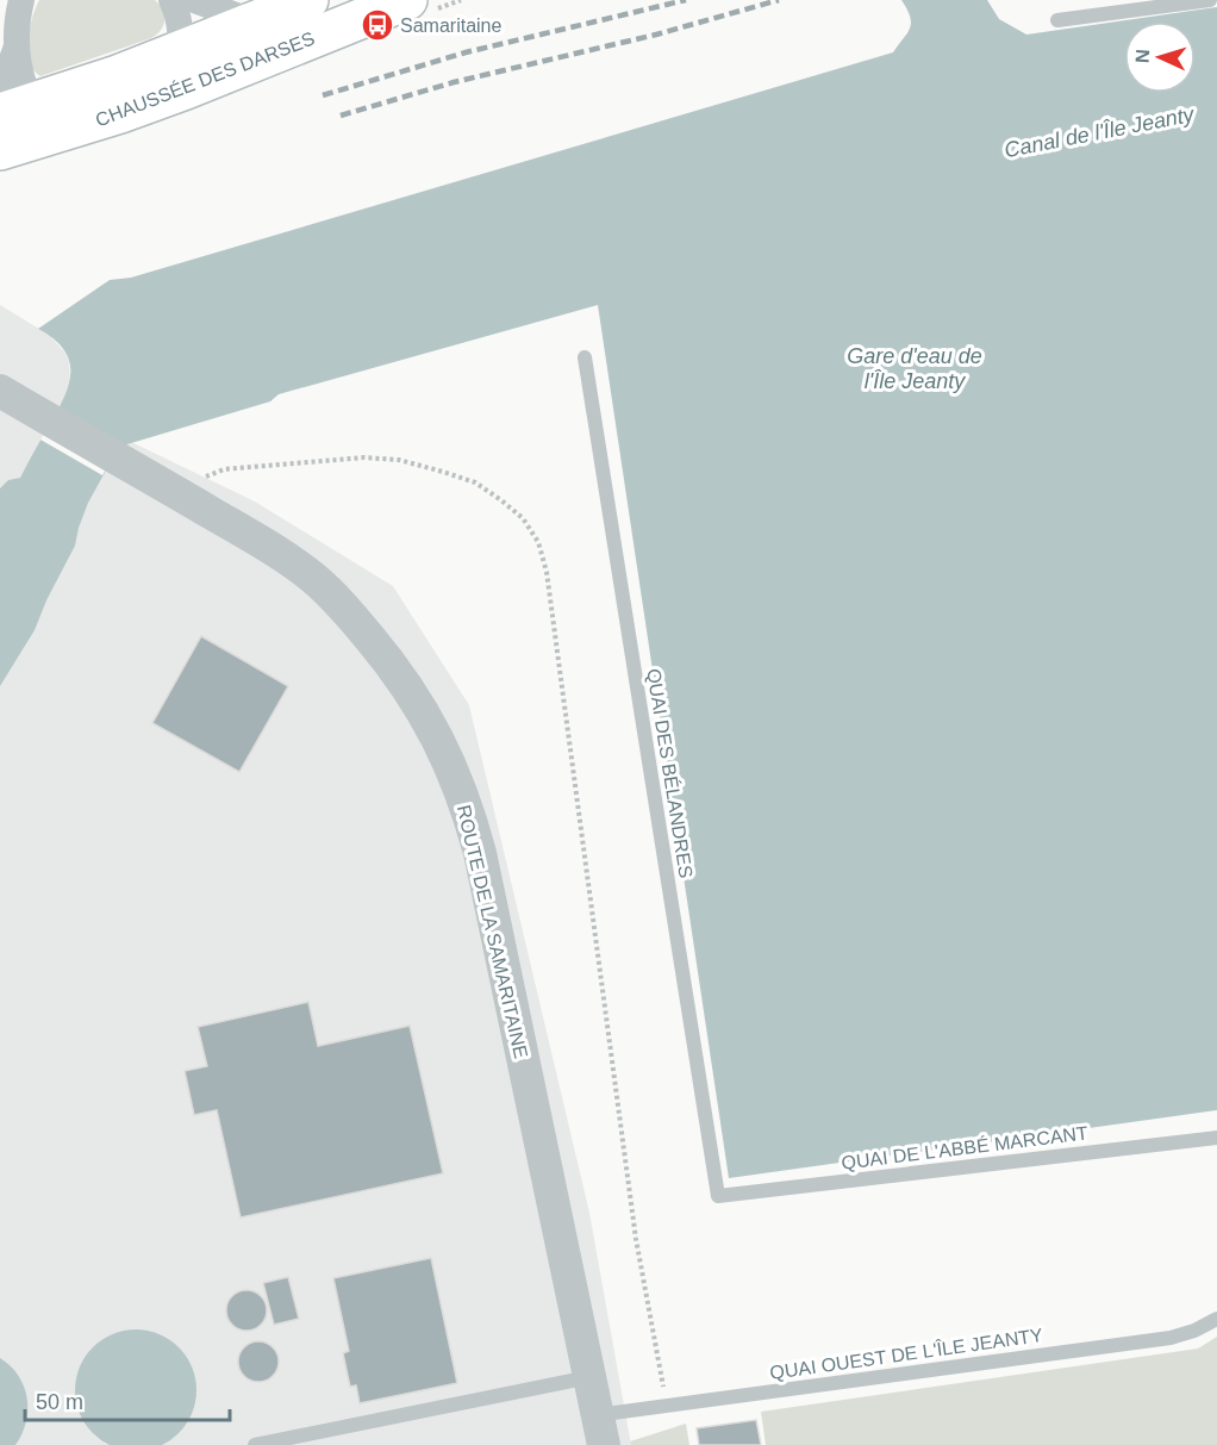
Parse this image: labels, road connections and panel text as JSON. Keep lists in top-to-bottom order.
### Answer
{
  "streets": {
    "main road": ["CHAUSSÉE DES DARSES"],
    "street": ["ROUTE DE LA SAMARITAINE"],
    "lane": ["QUAI DES BÉLANDRES", "QUAI DE L'ABBÉ MARCANT", "QUAI OUEST DE L'ÎLE JEANTY"]
  },
  "crossings": [
    ["QUAI DES BÉLANDRES", "QUAI DE L'ABBÉ MARCANT"],
    ["ROUTE DE LA SAMARITAINE", "QUAI OUEST DE L'ÎLE JEANTY"]
  ],
  "water": ["Canal de l'Île Jeanty", "Gare d'eau de l'Île Jeanty"],
  "places": {
    "bus stop": ["Samaritaine"]
  },
  "scale_bar": "50 m",
  "north": "left"
}
